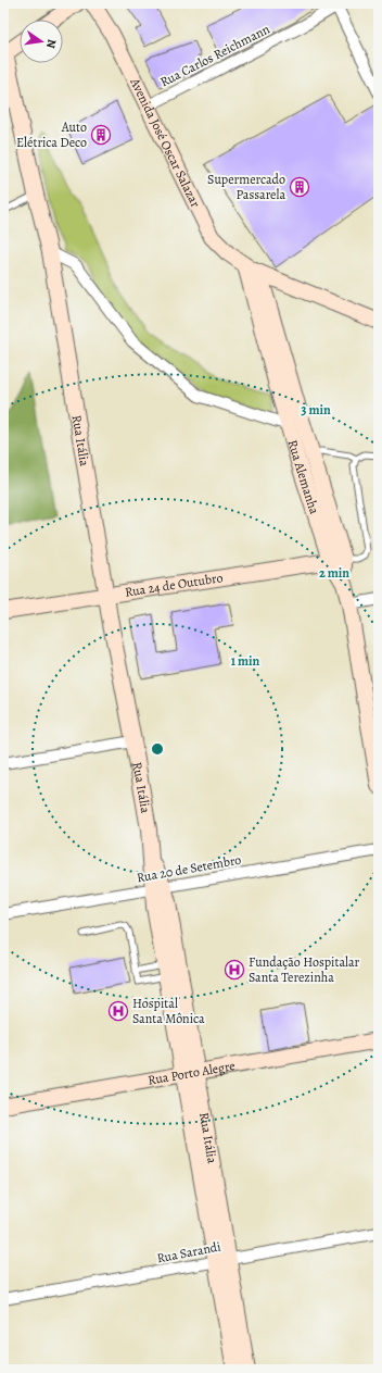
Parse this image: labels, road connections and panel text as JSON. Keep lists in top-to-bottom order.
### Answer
{
  "streets": {
    "main road": [
      "Avenida José Oscar Salazar",
      "Rua Itália",
      "Rua Alemanha",
      "Rua 24 de Outubro",
      "Rua Porto Alegre"
    ],
    "street": ["Rua Carlos Reichmann", "Rua 20 de Setembro", "Rua Sarandi"]
  },
  "crossings": [
    ["Rua Carlos Reichmann", "Avenida José Oscar Salazar"],
    ["Avenida José Oscar Salazar", "Rua Alemanha"],
    ["Rua Itália", "Rua 24 de Outubro"],
    ["Rua Itália", "Rua 20 de Setembro"],
    ["Rua Itália", "Rua Porto Alegre"],
    ["Rua Itália", "Rua Sarandi"],
    ["Rua Alemanha", "Rua 24 de Outubro"]
  ],
  "places": {
    "building": ["Auto Elétrica Deco", "Supermercado Passarela"],
    "hospital": ["Fundação Hospitalar Santa Terezinha", "Hospital Santa Mônica"]
  },
  "north": "right",
  "rings": ["3 min", "2 min", "1 min"]
}
